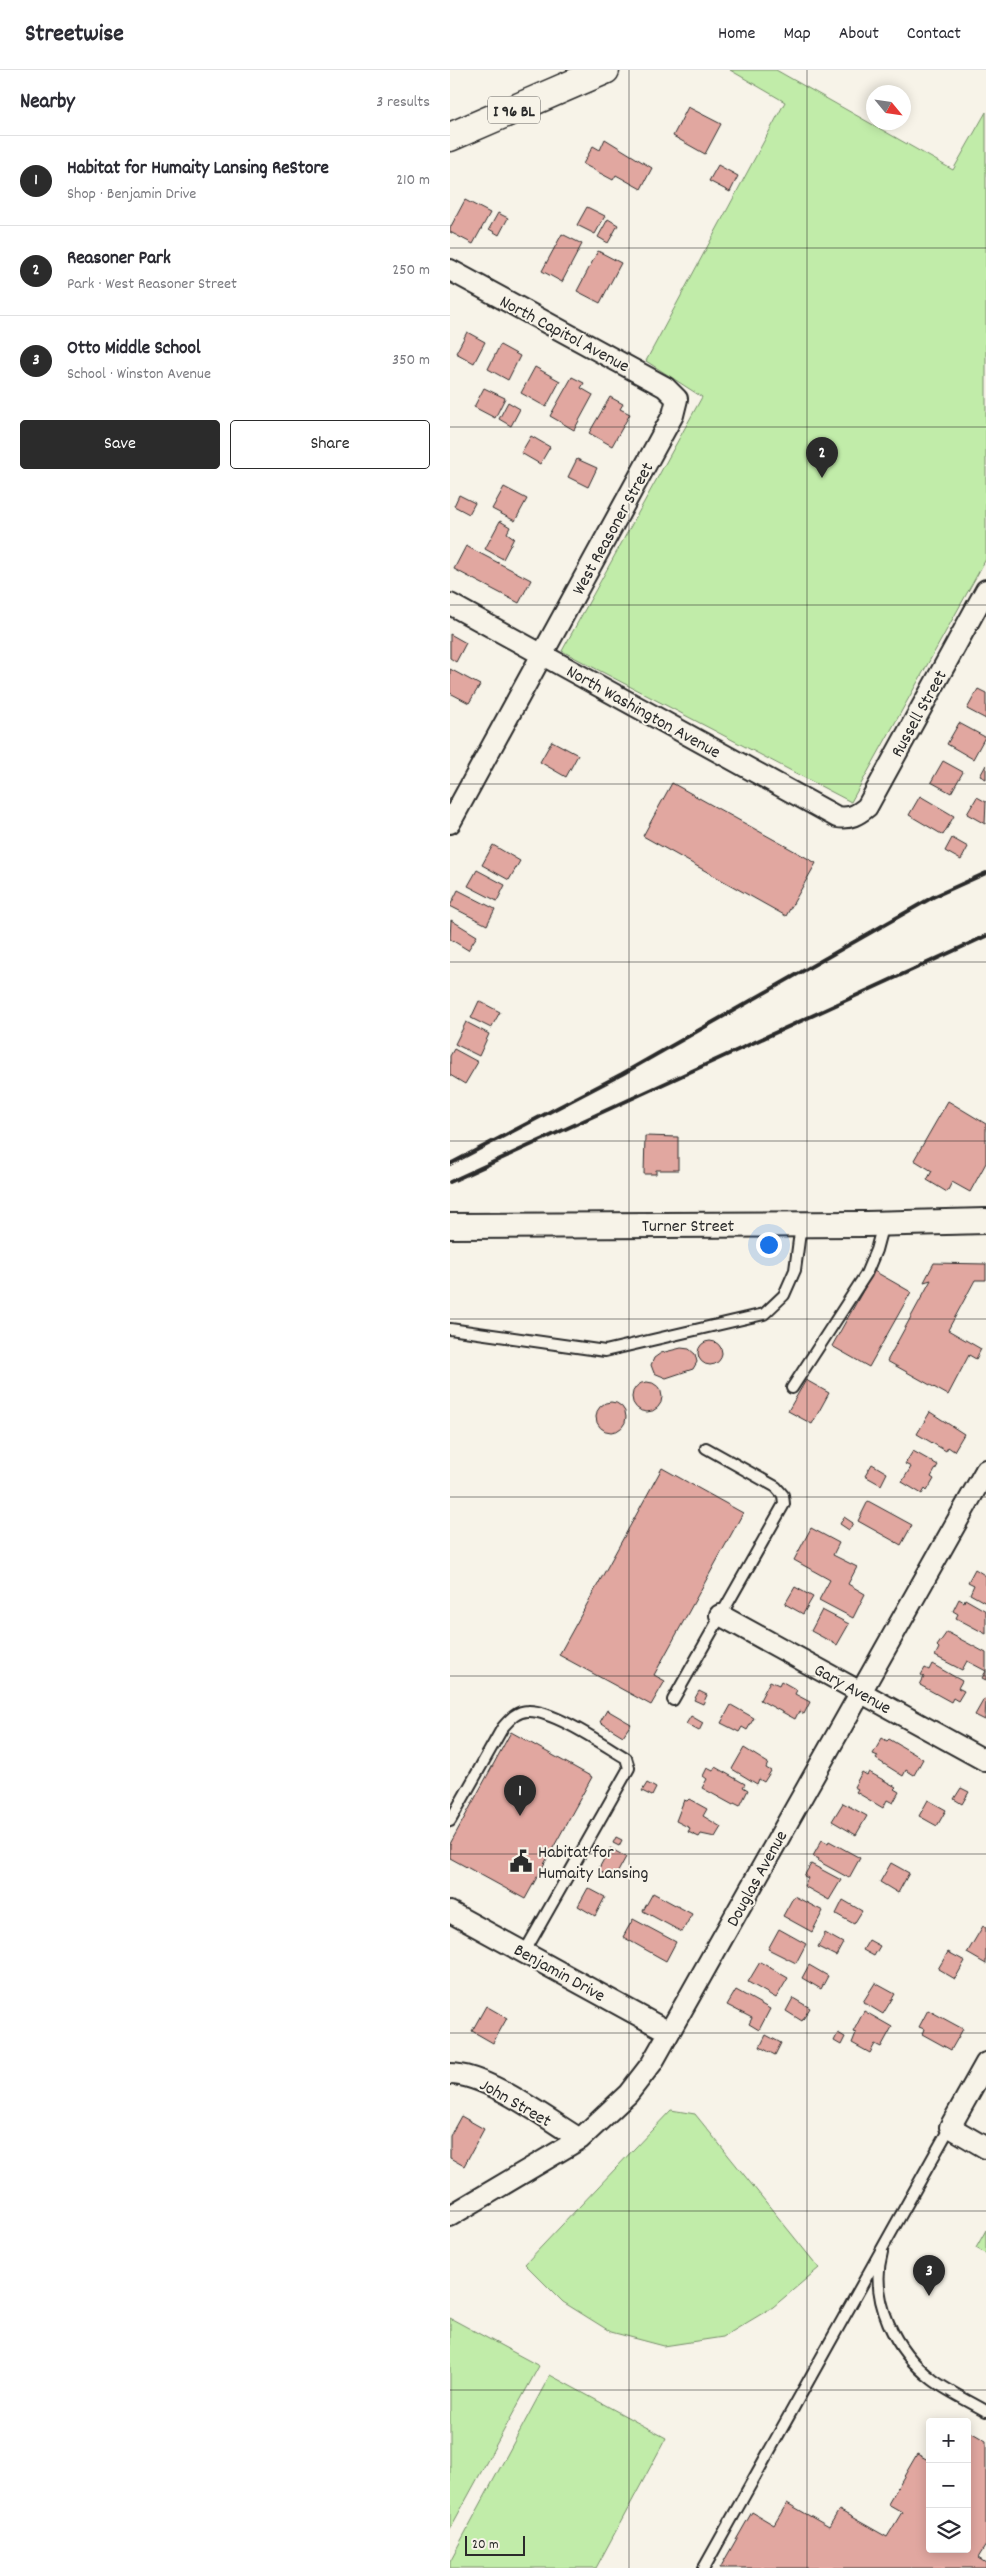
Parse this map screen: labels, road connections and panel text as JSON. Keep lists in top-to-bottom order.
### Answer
{
  "streets": {
    "main road": ["I 96 BL"],
    "street": [
      "North Capitol Avenue",
      "West Reasoner Street",
      "North Washington Avenue",
      "Russell Street",
      "Turner Street",
      "Gary Avenue",
      "Douglas Avenue",
      "Benjamin Drive",
      "John Street"
    ]
  },
  "crossings": [
    ["North Capitol Avenue", "West Reasoner Street"],
    ["West Reasoner Street", "North Washington Avenue"],
    ["North Washington Avenue", "Russell Street"],
    ["Gary Avenue", "Douglas Avenue"],
    ["Douglas Avenue", "Benjamin Drive"],
    ["Douglas Avenue", "John Street"]
  ],
  "places": {
    "public building": ["Habitat for Humaity Lansing"]
  },
  "scale_bar": "20 m",
  "north": "bottom right",
  "page": {
    "header": "Streetwise",
    "nav": [
      "Home",
      "Map",
      "About",
      "Contact"
    ],
    "heading": ["Nearby", "3 results"],
    "list": [
      {
        "mark": "1",
        "name": "Habitat for Humaity Lansing ReStore",
        "note": "Shop · Benjamin Drive",
        "value": "210 m"
      },
      {
        "mark": "2",
        "name": "Reasoner Park",
        "note": "Park · West Reasoner Street",
        "value": "250 m"
      },
      {
        "mark": "3",
        "name": "Otto Middle School",
        "note": "School · Winston Avenue",
        "value": "350 m"
      }
    ],
    "buttons": ["Save", "Share"],
    "pins": ["2", "1", "3"],
    "map_buttons": ["+", "−"],
    "scale": "20 m"
  }
}
